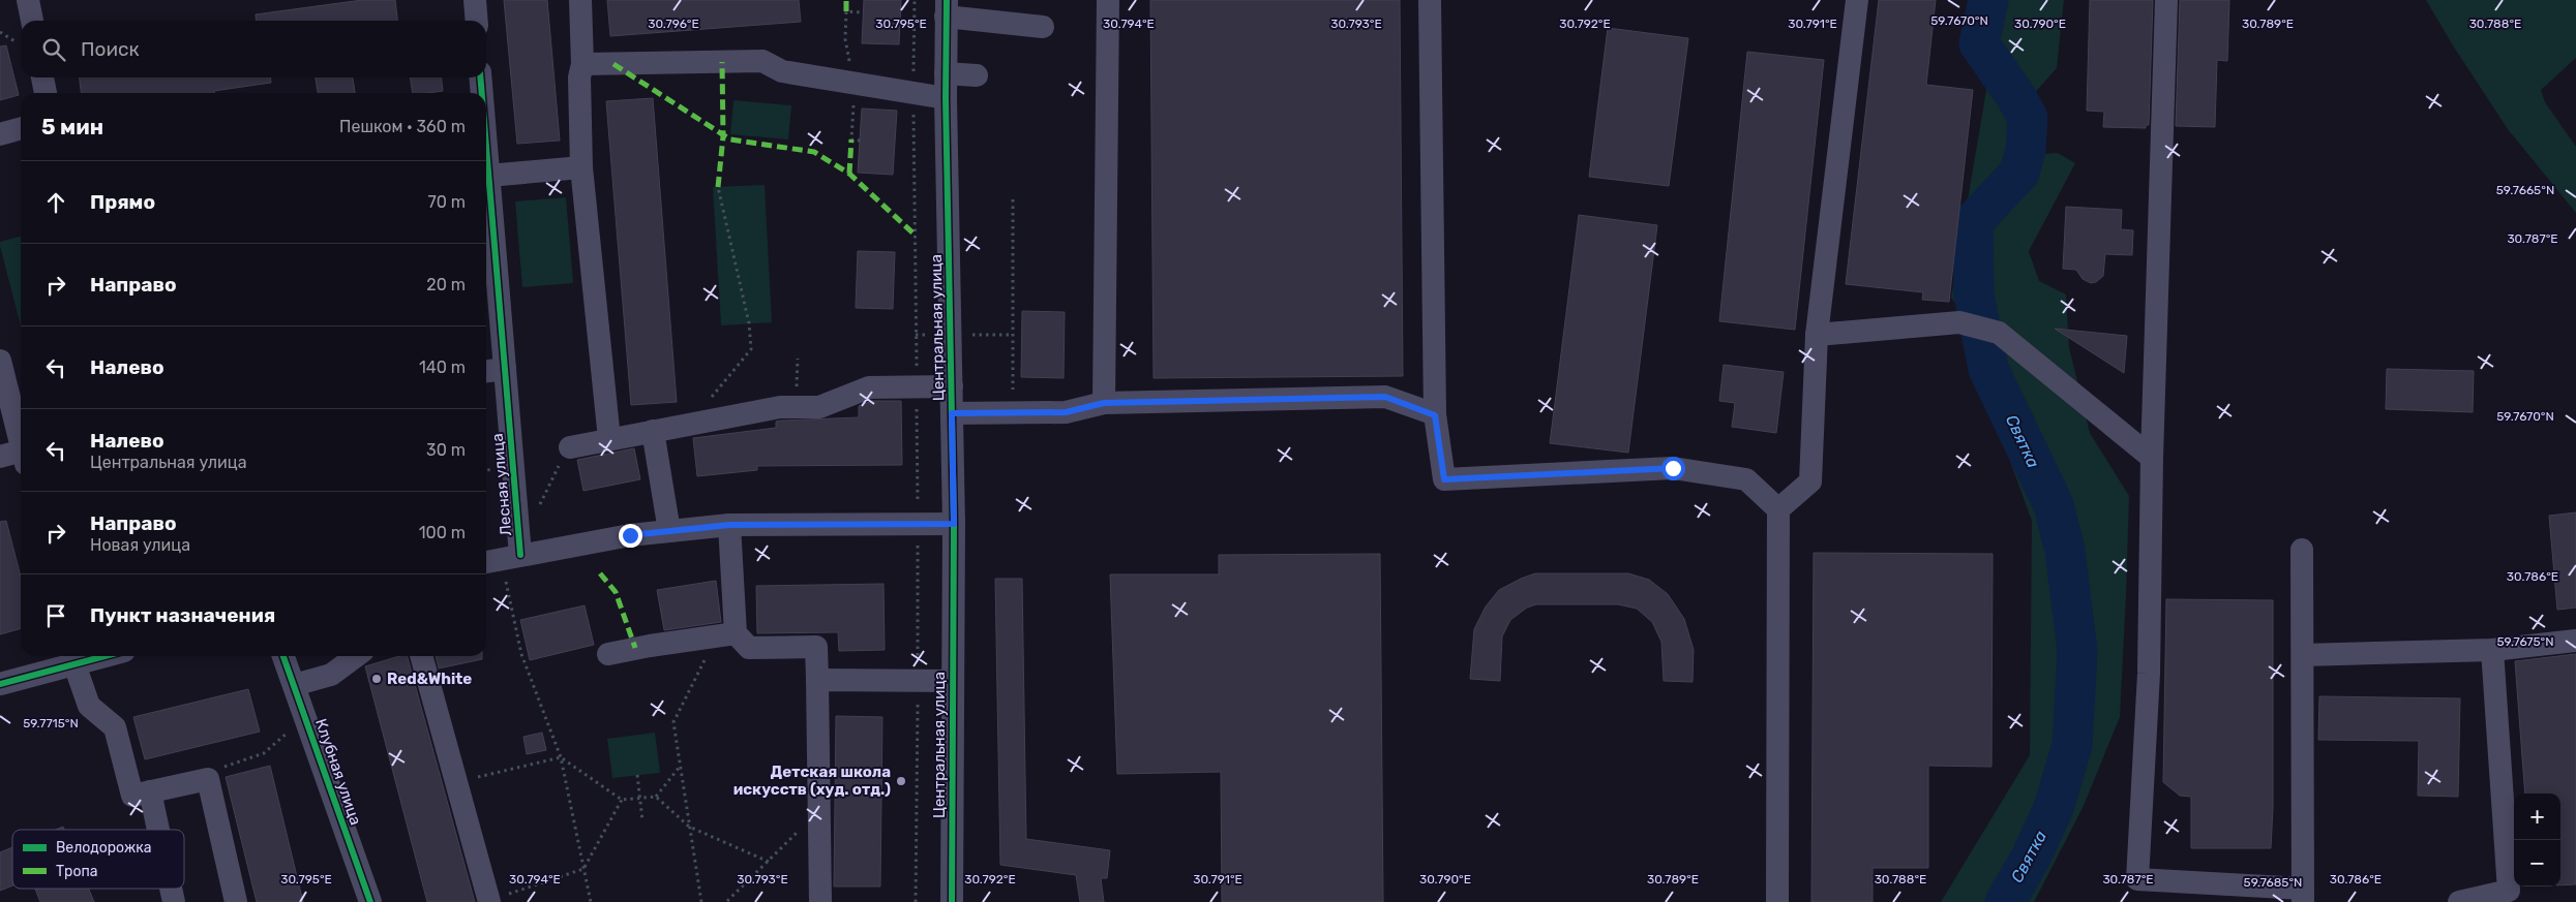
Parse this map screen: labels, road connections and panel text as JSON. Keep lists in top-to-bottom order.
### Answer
{
  "streets": {
    "street": ["Центральная улица", "Лесная улица", "Клубная улица"]
  },
  "water": ["Святка"],
  "places": ["Red&White", "Детская школа искусств (худ. отд.)"],
  "legend": ["Велодорожка", "Тропа"],
  "page": {
    "search": "Поиск",
    "heading": ["5 мин", "Пешком · 360 m"],
    "list": [
      ["Прямо", "70 m"],
      ["Направо", "20 m"],
      ["Налево", "140 m"],
      ["Налево", "Центральная улица", "30 m"],
      ["Направо", "Новая улица", "100 m"],
      "Пункт назначения"
    ],
    "map_buttons": ["+", "−"]
  },
  "coordinates": [
    "59.7670°N",
    "30.796°E",
    "30.795°E",
    "30.794°E",
    "30.793°E",
    "30.792°E",
    "30.791°E",
    "30.790°E",
    "30.789°E",
    "30.788°E",
    "59.7665°N",
    "30.787°E",
    "30.786°E",
    "59.7675°N",
    "59.7715°N",
    "59.7685°N"
  ]
}
